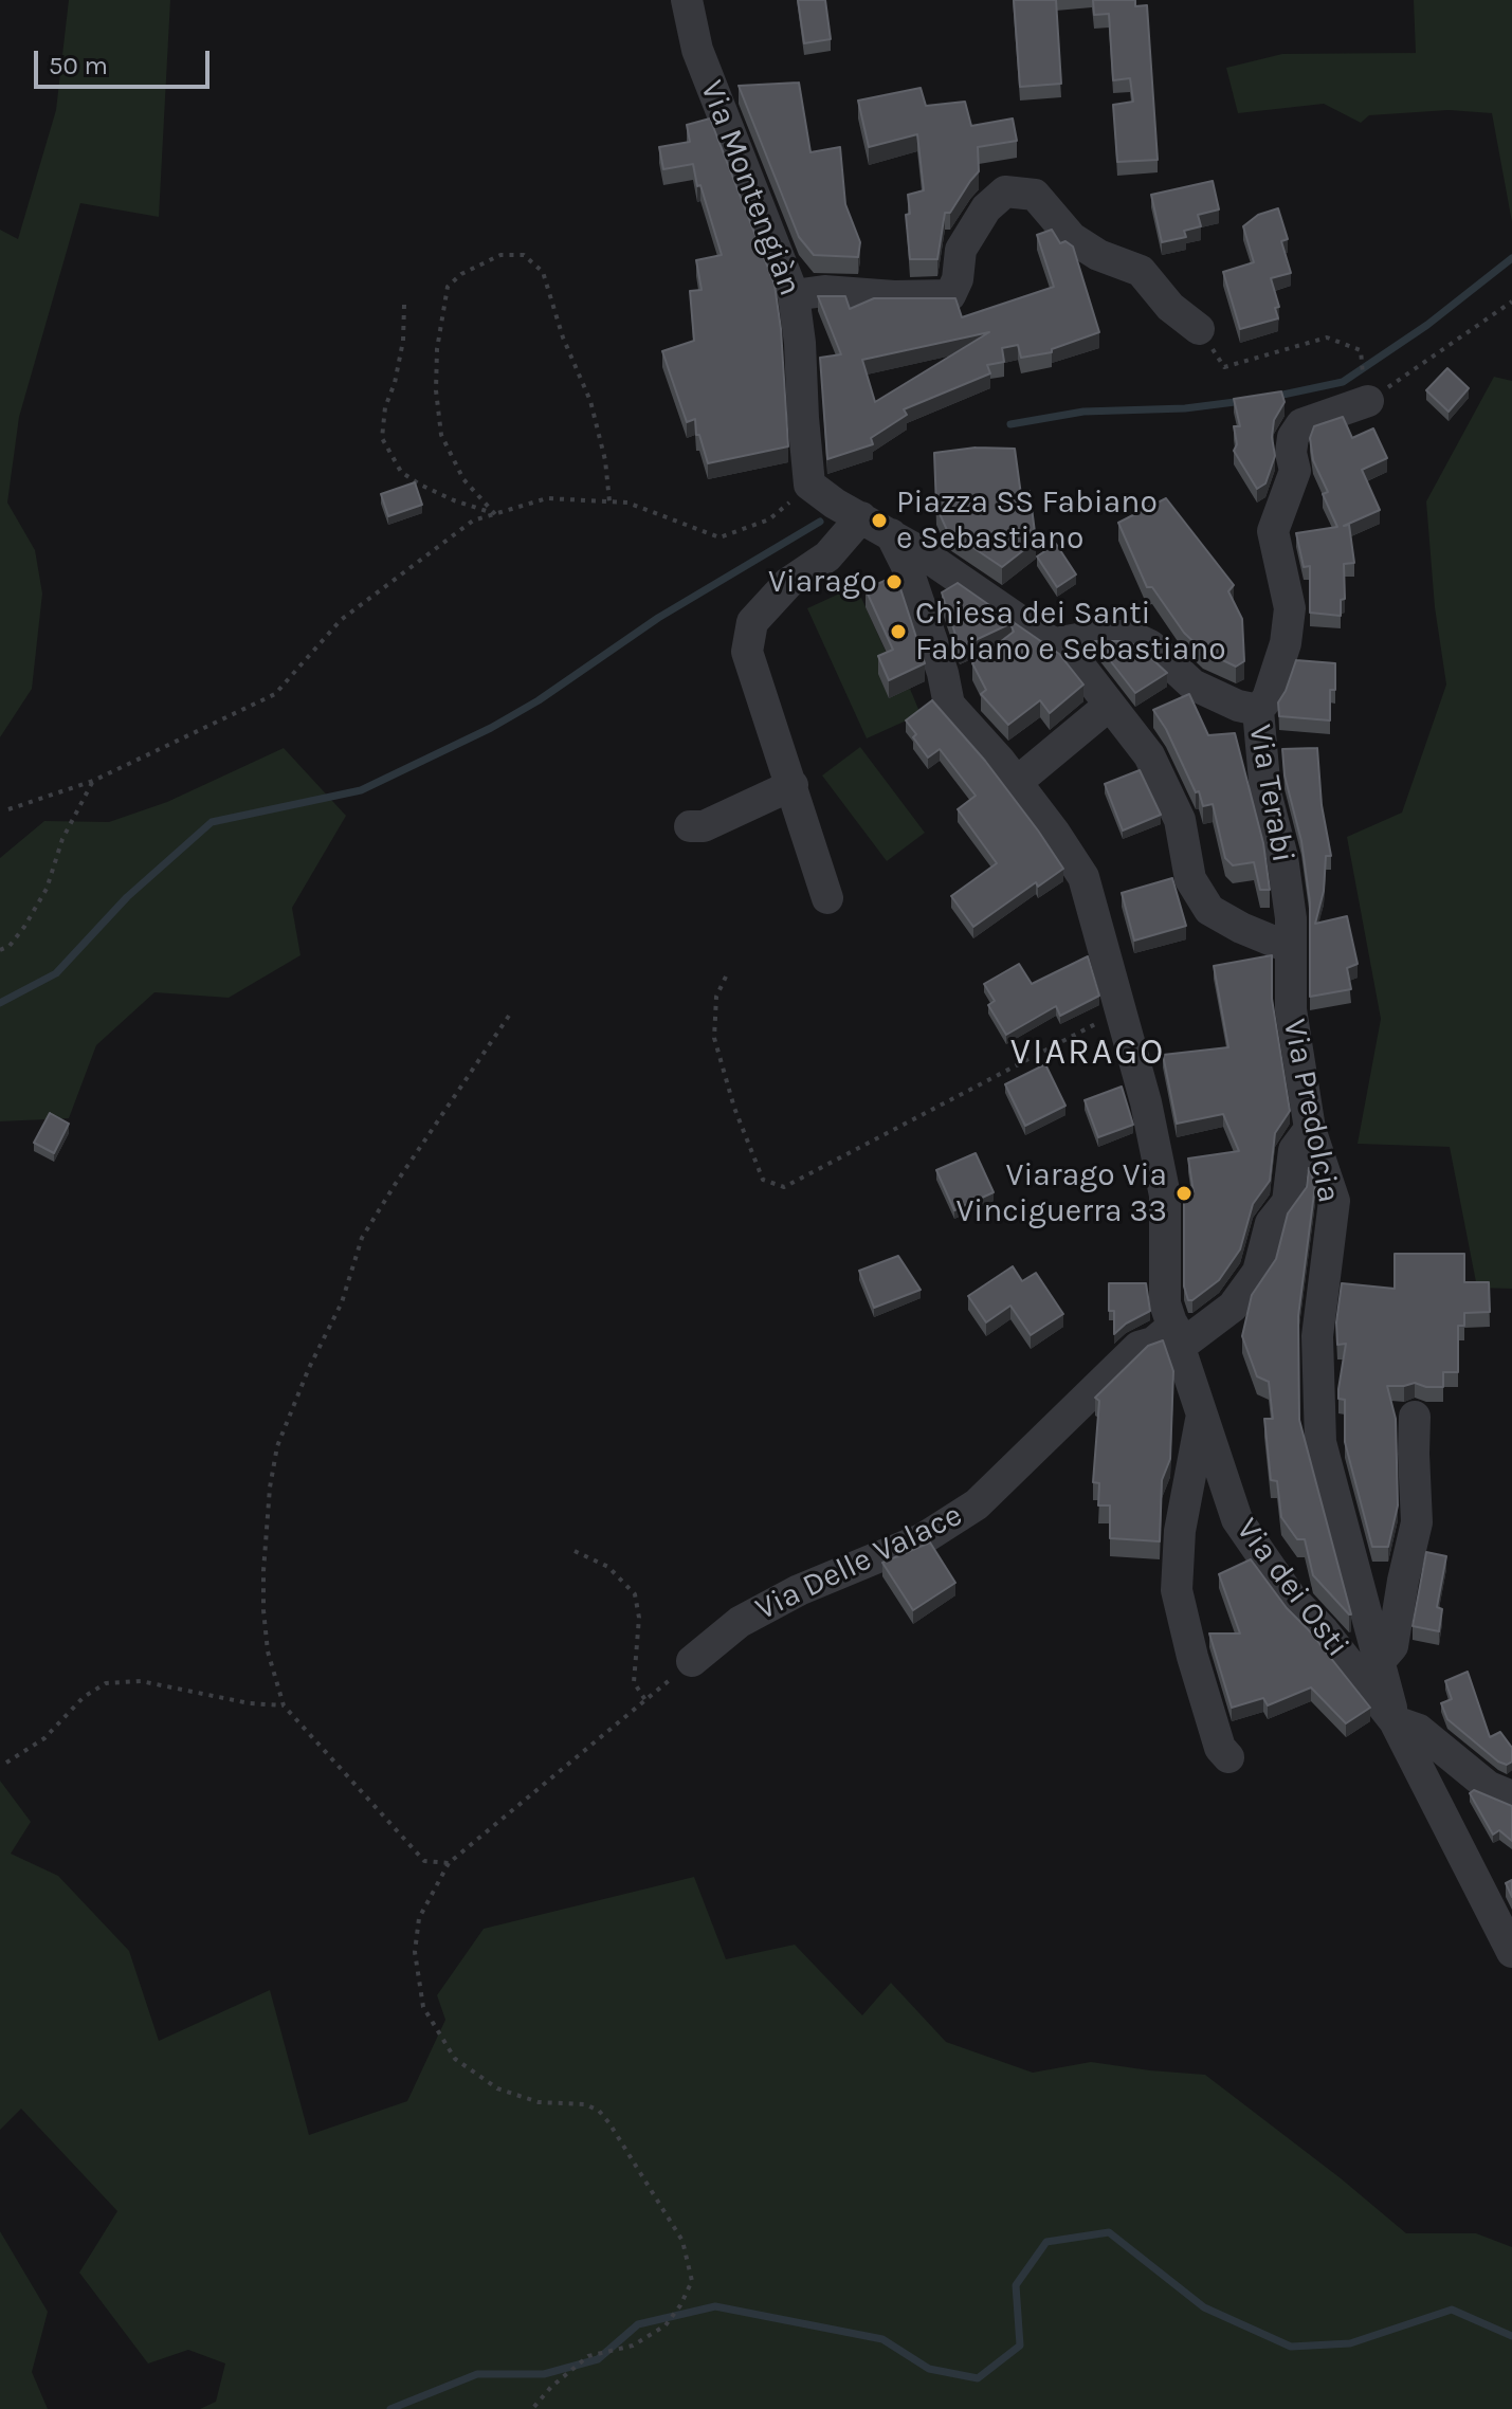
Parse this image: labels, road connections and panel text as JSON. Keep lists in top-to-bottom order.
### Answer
{
  "streets": {
    "street": [
      "Via Montengiàn",
      "Via Terabi",
      "Via Predolcia",
      "Via Delle Valace",
      "Via dei Osti"
    ]
  },
  "crossings": [
    ["Via Terabi", "Via Predolcia"],
    ["Via Predolcia", "Via Delle Valace"],
    ["Via Predolcia", "Via dei Osti"],
    ["Via Delle Valace", "Via dei Osti"]
  ],
  "districts": ["VIARAGO"],
  "places": [
    "Piazza SS Fabiano e Sebastiano",
    "Viarago",
    "Chiesa dei Santi Fabiano e Sebastiano",
    "Viarago Via Vinciguerra 33"
  ],
  "scale_bar": "50 m"
}
